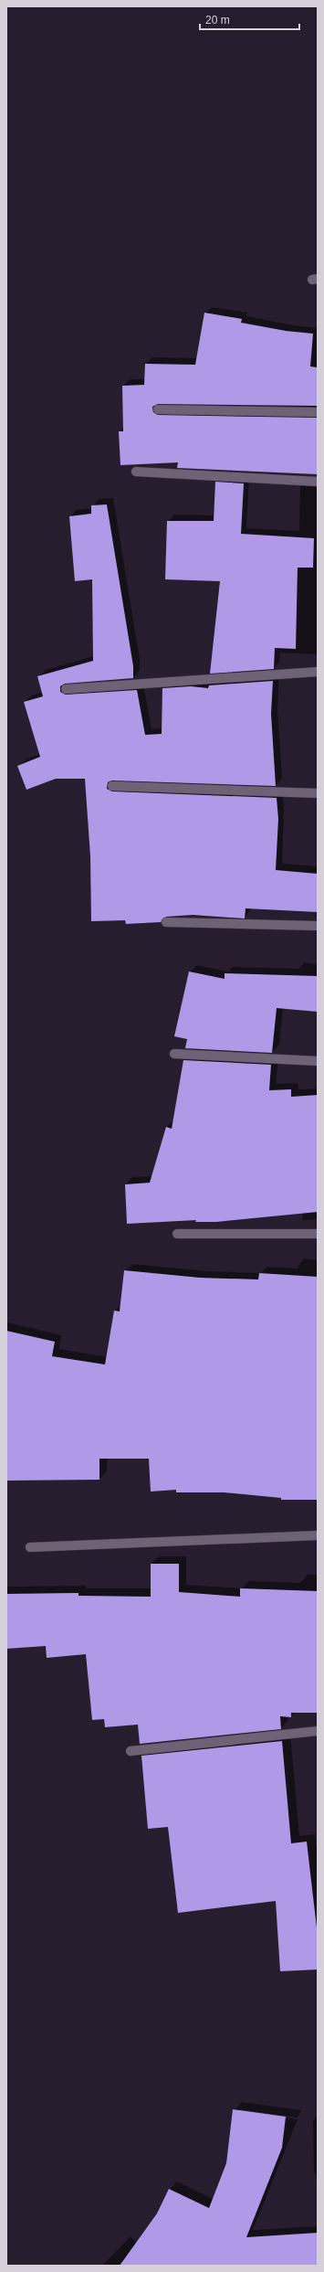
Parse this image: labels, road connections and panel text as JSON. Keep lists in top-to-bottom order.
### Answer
{
  "scale_bar": "20 m"
}
